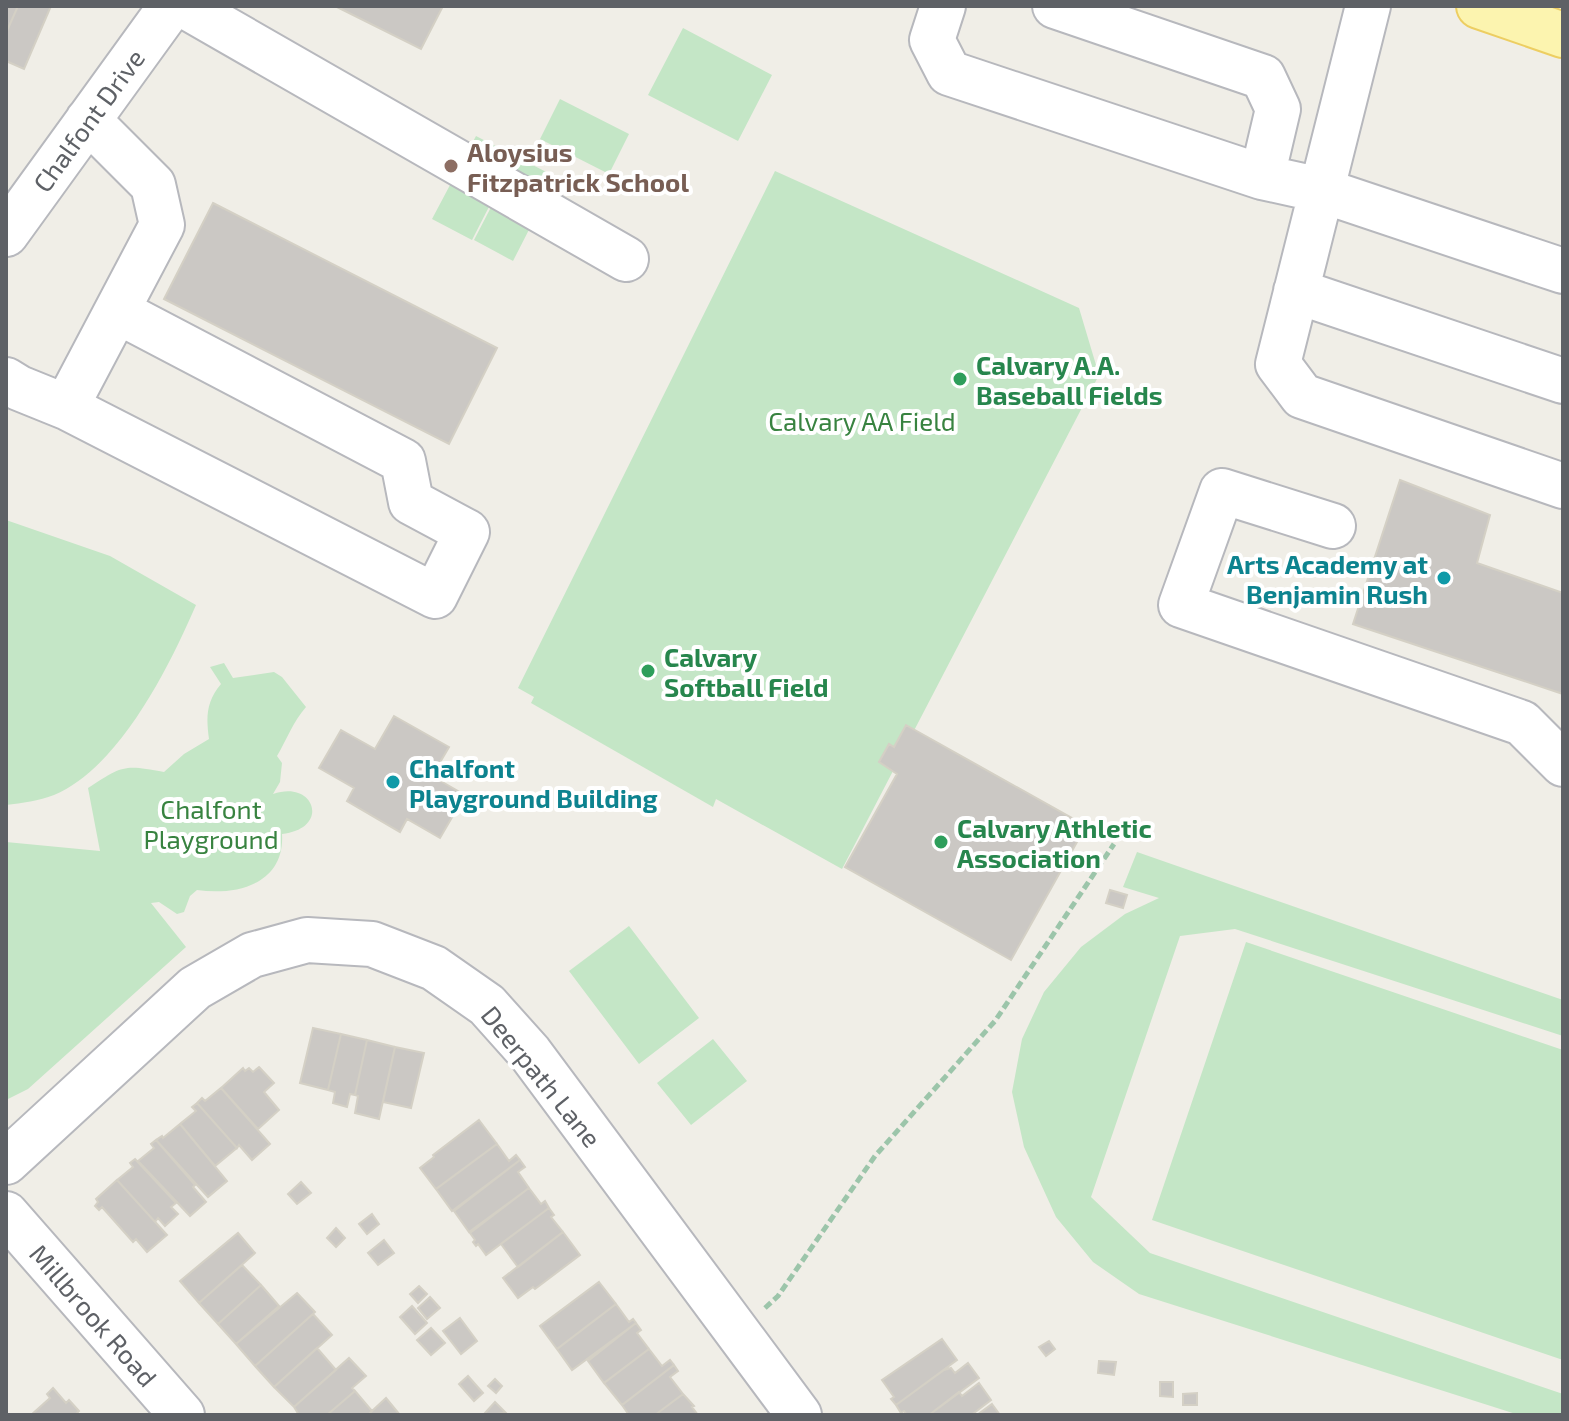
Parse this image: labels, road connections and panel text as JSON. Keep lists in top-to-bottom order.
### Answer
{
  "streets": {
    "street": ["Chalfont Drive", "Deerpath Lane", "Millbrook Road"]
  },
  "parks": ["Calvary AA Field", "Chalfont Playground"],
  "places": [
    "Aloysius Fitzpatrick School",
    "Calvary A.A. Baseball Fields",
    "Arts Academy at Benjamin Rush",
    "Calvary Softball Field",
    "Chalfont Playground Building",
    "Calvary Athletic Association"
  ]
}
